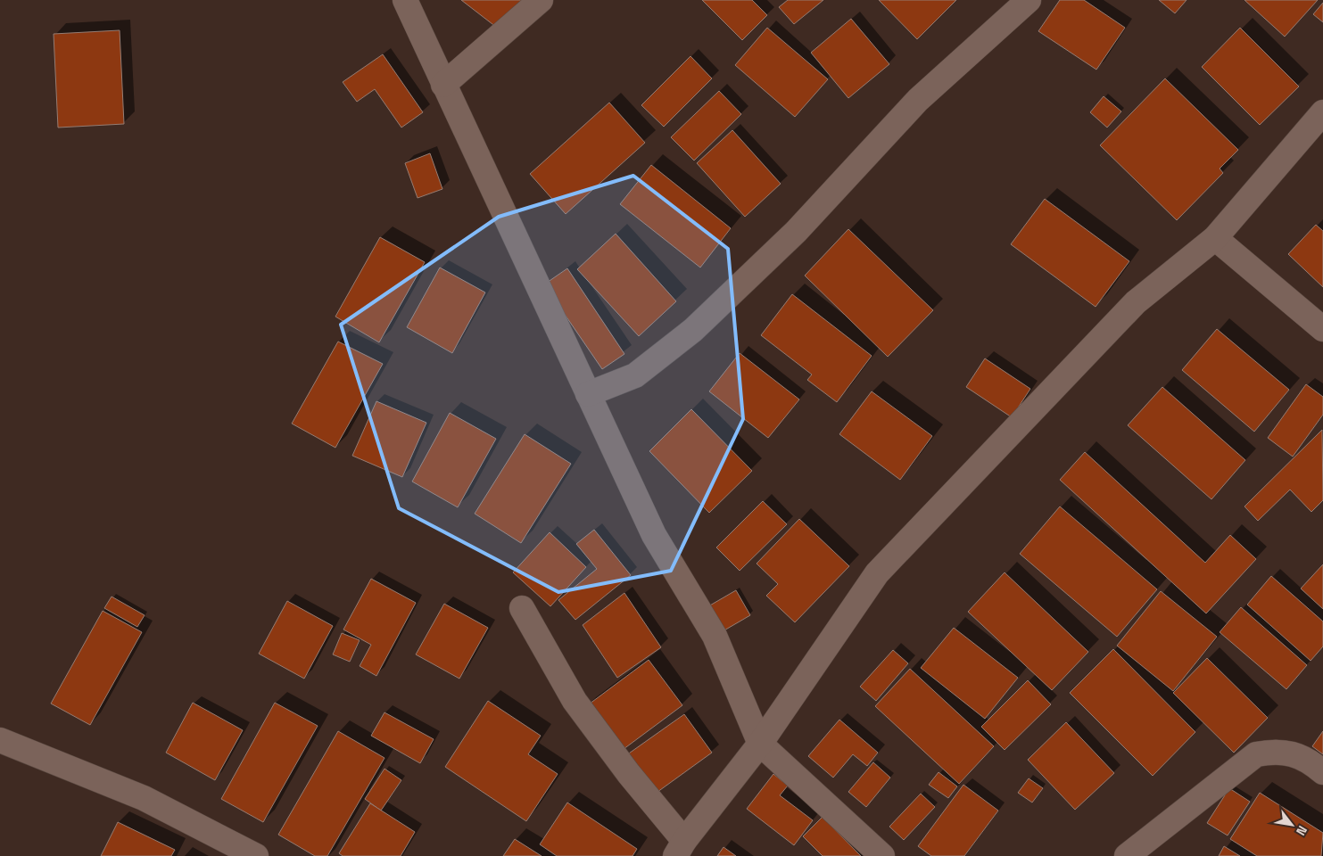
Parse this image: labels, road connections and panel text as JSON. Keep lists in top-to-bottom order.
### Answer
{
  "north": "bottom right"
}
